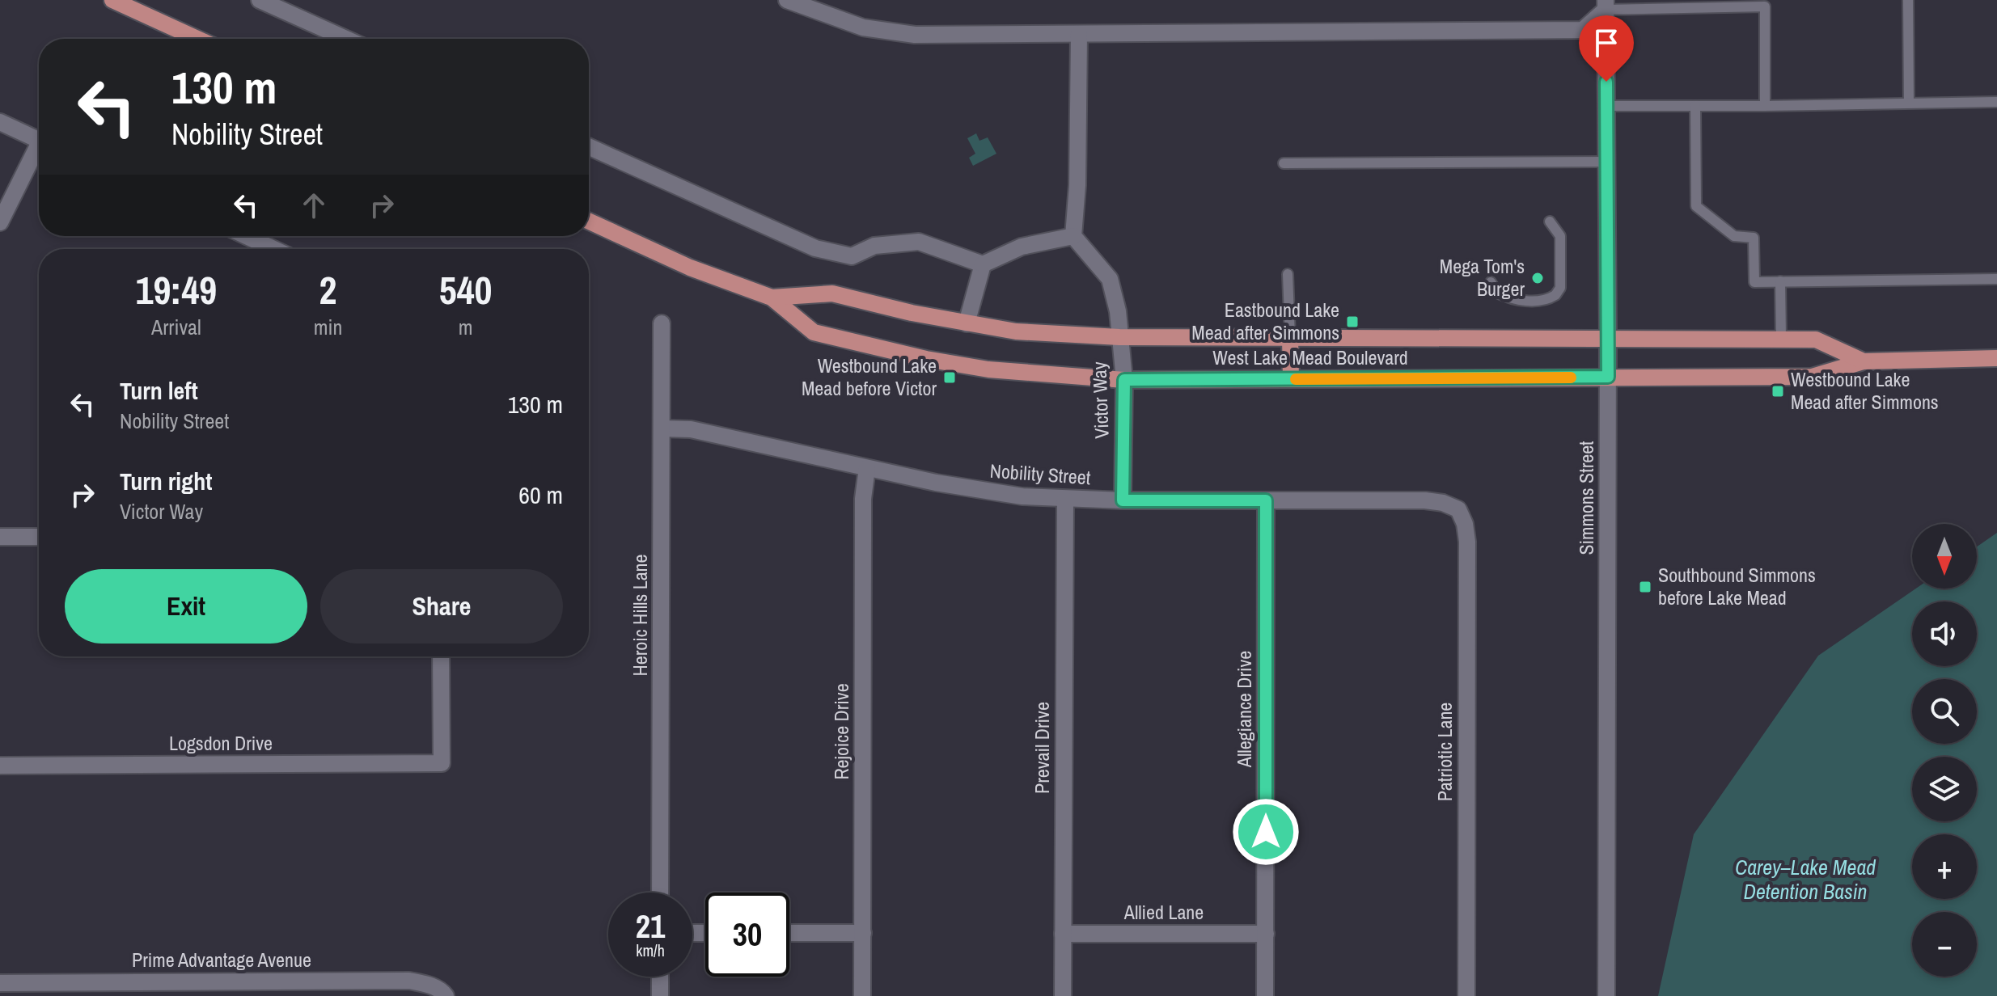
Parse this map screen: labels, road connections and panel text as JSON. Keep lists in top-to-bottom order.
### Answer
{
  "streets": {
    "main road": ["West Lake Mead Boulevard"],
    "street": [
      "Victor Way",
      "Nobility Street",
      "Simmons Street",
      "Heroic Hills Lane",
      "Allegiance Drive",
      "Rejoice Drive",
      "Logsdon Drive",
      "Prevail Drive",
      "Patriotic Lane",
      "Allied Lane",
      "Prime Advantage Avenue"
    ]
  },
  "crossings": [
    ["West Lake Mead Boulevard", "Victor Way"],
    ["West Lake Mead Boulevard", "Simmons Street"],
    ["Victor Way", "Nobility Street"],
    ["Nobility Street", "Heroic Hills Lane"],
    ["Nobility Street", "Allegiance Drive"],
    ["Nobility Street", "Rejoice Drive"],
    ["Nobility Street", "Prevail Drive"],
    ["Nobility Street", "Patriotic Lane"],
    ["Allegiance Drive", "Allied Lane"],
    ["Prevail Drive", "Allied Lane"]
  ],
  "water": ["Carey–Lake Mead Detention Basin"],
  "places": {
    "other": ["Mega Tom's Burger"],
    "transit": [
      "Eastbound Lake Mead after Simmons",
      "Westbound Lake Mead before Victor",
      "Westbound Lake Mead after Simmons",
      "Southbound Simmons before Lake Mead"
    ]
  },
  "north": "bottom",
  "page": {
    "turn": ["130 m", "Nobility Street"],
    "eta": [
      "19:49",
      "Arrival",
      "2",
      "min",
      "540",
      "m"
    ],
    "list": [
      {
        "name": "Turn left",
        "note": "Nobility Street",
        "value": "130 m"
      },
      {
        "name": "Turn right",
        "note": "Victor Way",
        "value": "60 m"
      }
    ],
    "map_buttons": ["+", "−"],
    "buttons": ["Exit", "Share"],
    "speed": "21 km/h",
    "limit": "30"
  }
}
